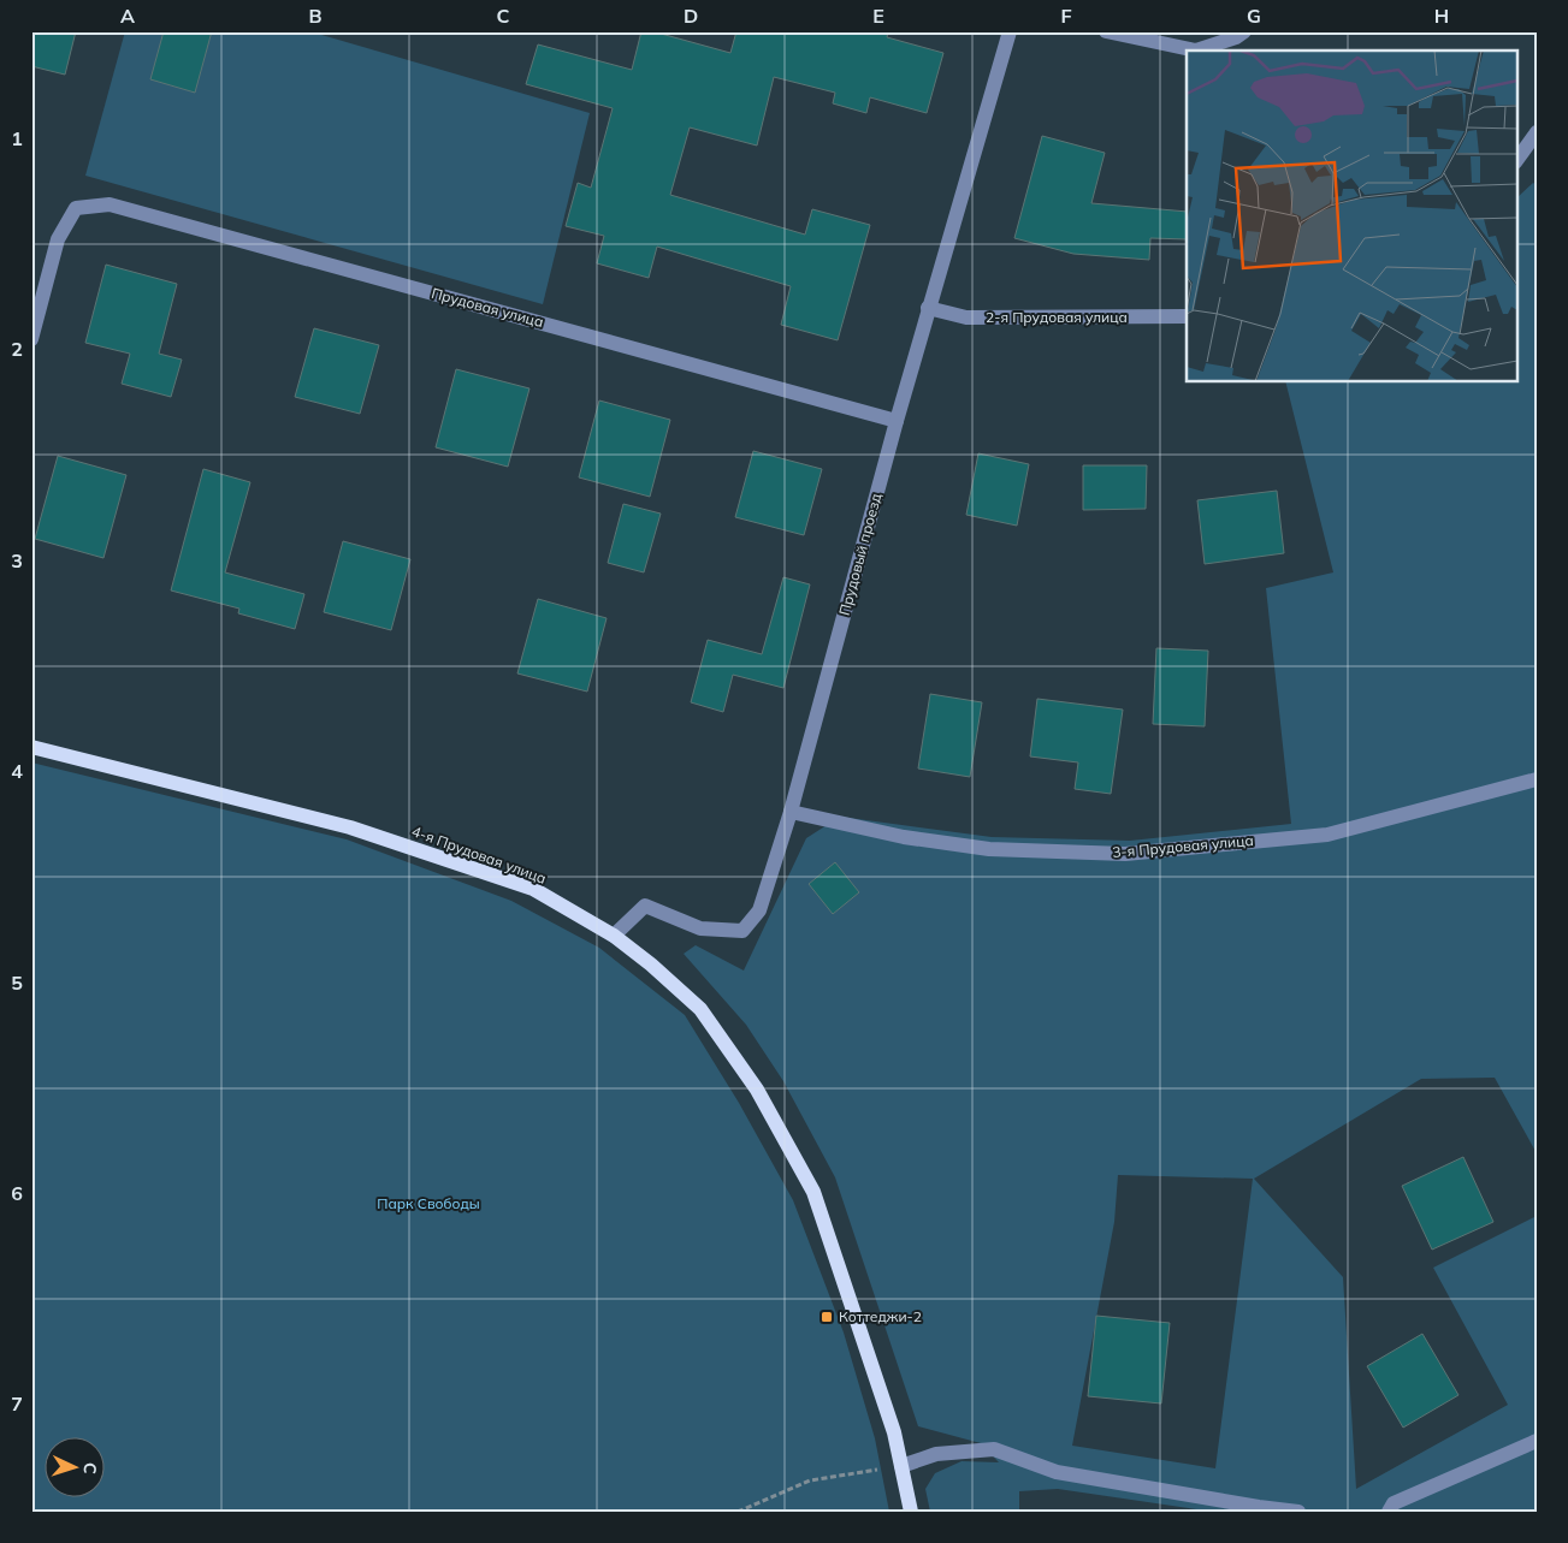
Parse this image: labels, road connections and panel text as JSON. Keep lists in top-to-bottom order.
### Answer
{
  "streets": {
    "main road": ["4-я Прудовая улица"],
    "street": [
      "Прудовая улица",
      "2-я Прудовая улица",
      "Прудовый проезд",
      "3-я Прудовая улица"
    ]
  },
  "crossings": [
    ["Прудовая улица", "Прудовый проезд"],
    ["2-я Прудовая улица", "Прудовый проезд"],
    ["Прудовый проезд", "3-я Прудовая улица"],
    ["Прудовый проезд", "4-я Прудовая улица"]
  ],
  "parks": ["Парк Свободы"],
  "places": {
    "transit": ["Коттеджи-2"]
  },
  "north": "right",
  "grid": {
    "columns": [
      "A",
      "B",
      "C",
      "D",
      "E",
      "F",
      "G",
      "H"
    ],
    "rows": [
      "1",
      "2",
      "3",
      "4",
      "5",
      "6",
      "7"
    ]
  }
}
